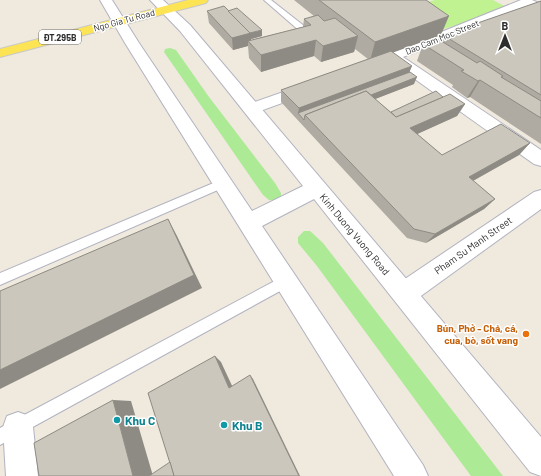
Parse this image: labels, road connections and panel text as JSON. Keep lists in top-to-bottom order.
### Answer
{
  "streets": {
    "main road": [
      "Ngo Gia Tu Road",
      "ĐT.295B",
      "Dao Cam Moc Street",
      "Kinh Duong Vuong Road",
      "Pham Su Manh Street"
    ]
  },
  "crossings": [
    ["Ngo Gia Tu Road", "Kinh Duong Vuong Road"],
    ["Kinh Duong Vuong Road", "Pham Su Manh Street"]
  ],
  "places": ["Bún, Phở - Chả, cá, cua, bò, sốt vang", "Khu C", "Khu B"],
  "north": "top"
}
